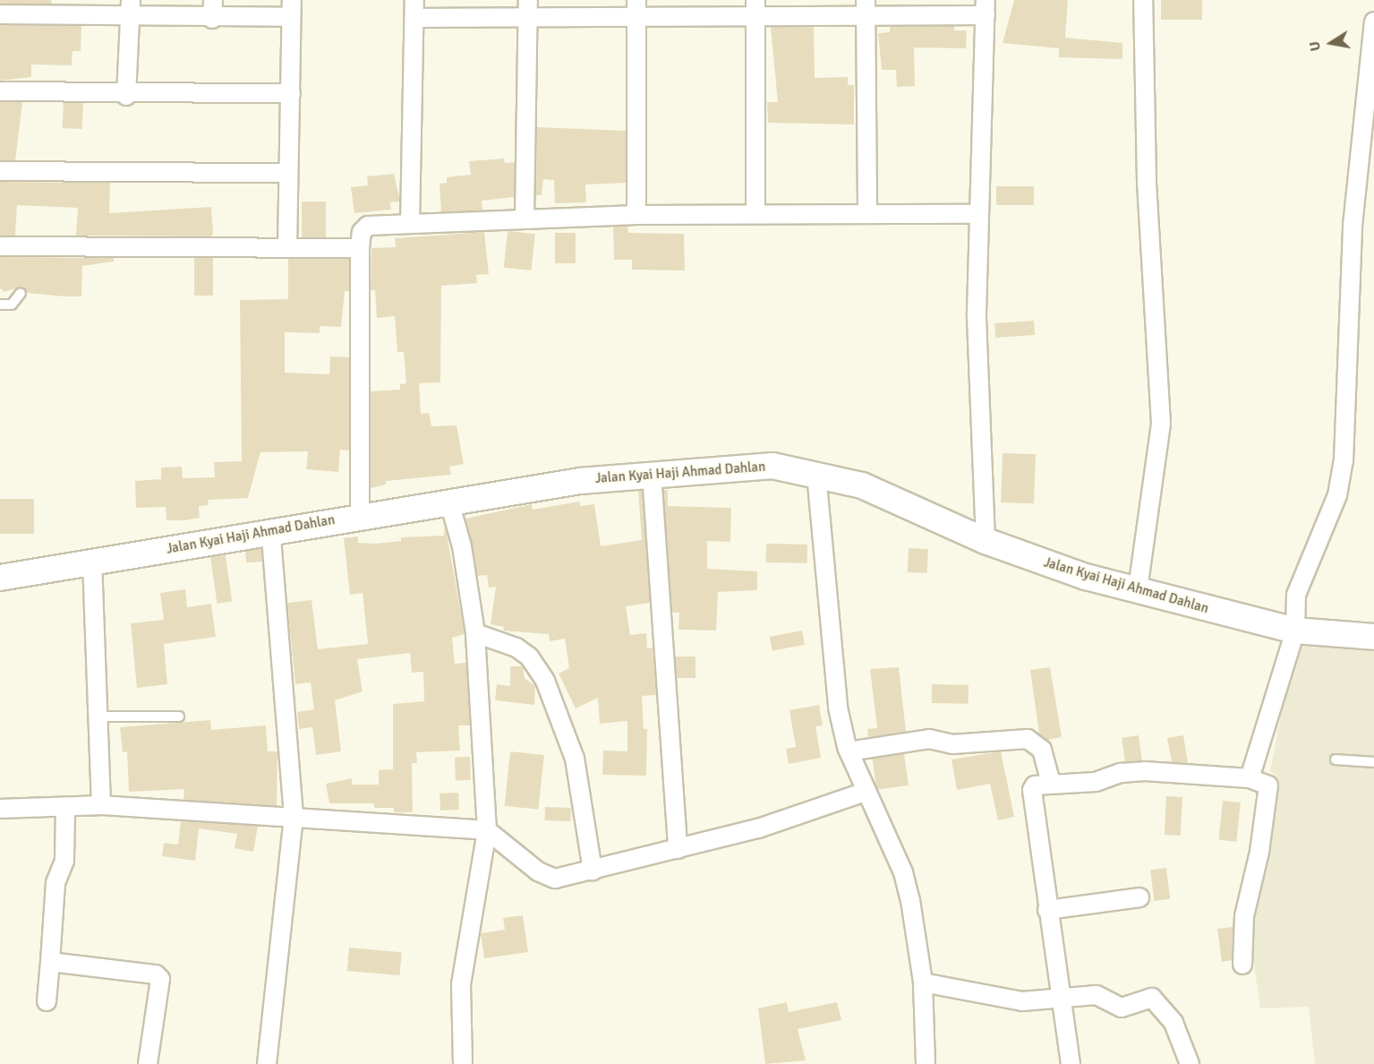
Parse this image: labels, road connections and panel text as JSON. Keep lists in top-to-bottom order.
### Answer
{
  "streets": {
    "street": ["Jalan Kyai Haji Ahmad Dahlan"]
  },
  "north": "left"
}
